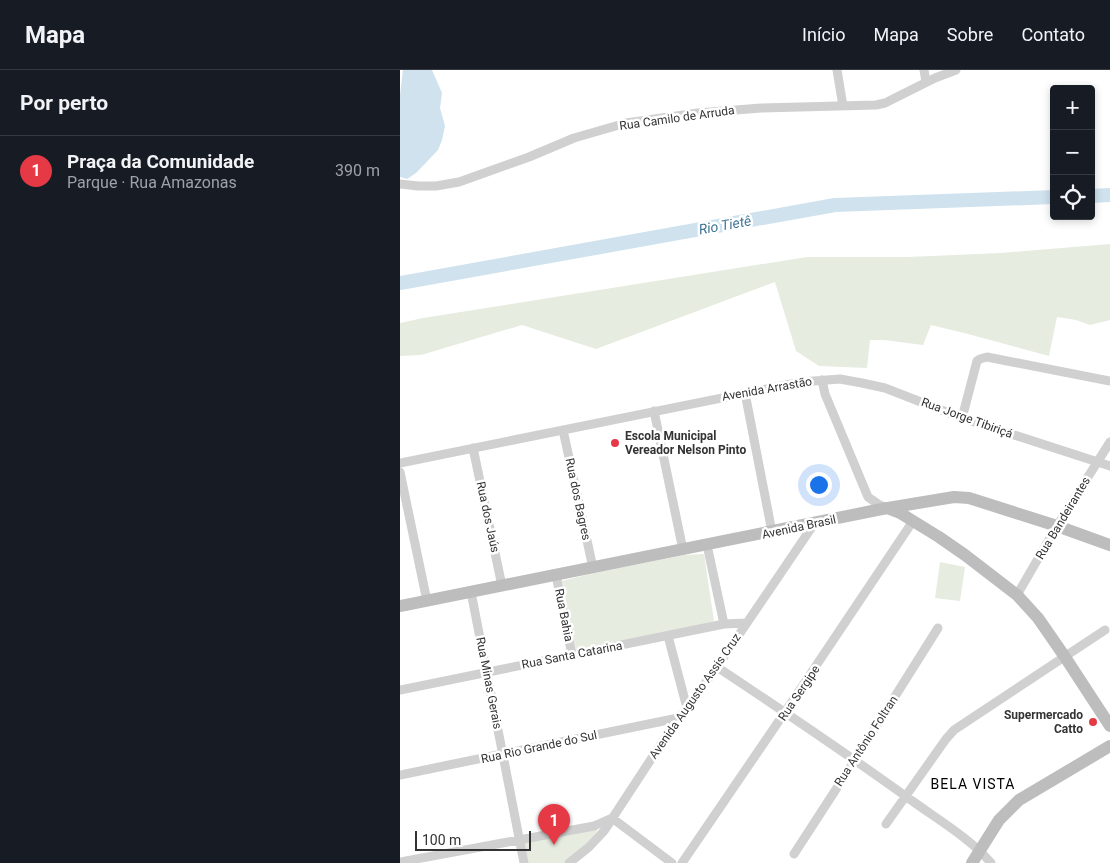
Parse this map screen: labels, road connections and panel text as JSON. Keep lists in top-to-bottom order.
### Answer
{
  "streets": {
    "street": [
      "Rua Camilo de Arruda",
      "Avenida Arrastão",
      "Rua Jorge Tibiriçá",
      "Rua dos Bagres",
      "Rua dos Jaús",
      "Rua Bandeirantes",
      "Avenida Brasil",
      "Rua Bahia",
      "Rua Santa Catarina",
      "Rua Minas Gerais",
      "Rua Sergipe",
      "Avenida Augusto Assis Cruz",
      "Rua Antônio Foltran",
      "Rua Rio Grande do Sul"
    ]
  },
  "crossings": [
    ["Avenida Arrastão", "Rua Jorge Tibiriçá"],
    ["Avenida Arrastão", "Rua dos Bagres"],
    ["Avenida Arrastão", "Rua dos Jaús"],
    ["Avenida Arrastão", "Avenida Brasil"],
    ["Rua Jorge Tibiriçá", "Rua Bandeirantes"],
    ["Rua dos Bagres", "Avenida Brasil"],
    ["Rua dos Jaús", "Avenida Brasil"],
    ["Avenida Brasil", "Rua Bahia"],
    ["Avenida Brasil", "Rua Minas Gerais"],
    ["Avenida Brasil", "Avenida Augusto Assis Cruz"],
    ["Rua Bahia", "Rua Santa Catarina"],
    ["Rua Santa Catarina", "Rua Minas Gerais"],
    ["Rua Santa Catarina", "Avenida Augusto Assis Cruz"],
    ["Rua Minas Gerais", "Rua Rio Grande do Sul"],
    ["Avenida Augusto Assis Cruz", "Rua Rio Grande do Sul"]
  ],
  "districts": ["BELA VISTA"],
  "water": ["Rio Tietê"],
  "places": ["Escola Municipal Vereador Nelson Pinto", "Supermercado Catto"],
  "scale_bar": "100 m",
  "page": {
    "header": "Mapa",
    "nav": [
      "Início",
      "Mapa",
      "Sobre",
      "Contato"
    ],
    "heading": "Por perto",
    "map_buttons": ["+", "−"],
    "list": [
      {
        "mark": "1",
        "name": "Praça da Comunidade",
        "note": "Parque · Rua Amazonas",
        "value": "390 m"
      }
    ],
    "pins": "1",
    "scale": "100 m"
  }
}
